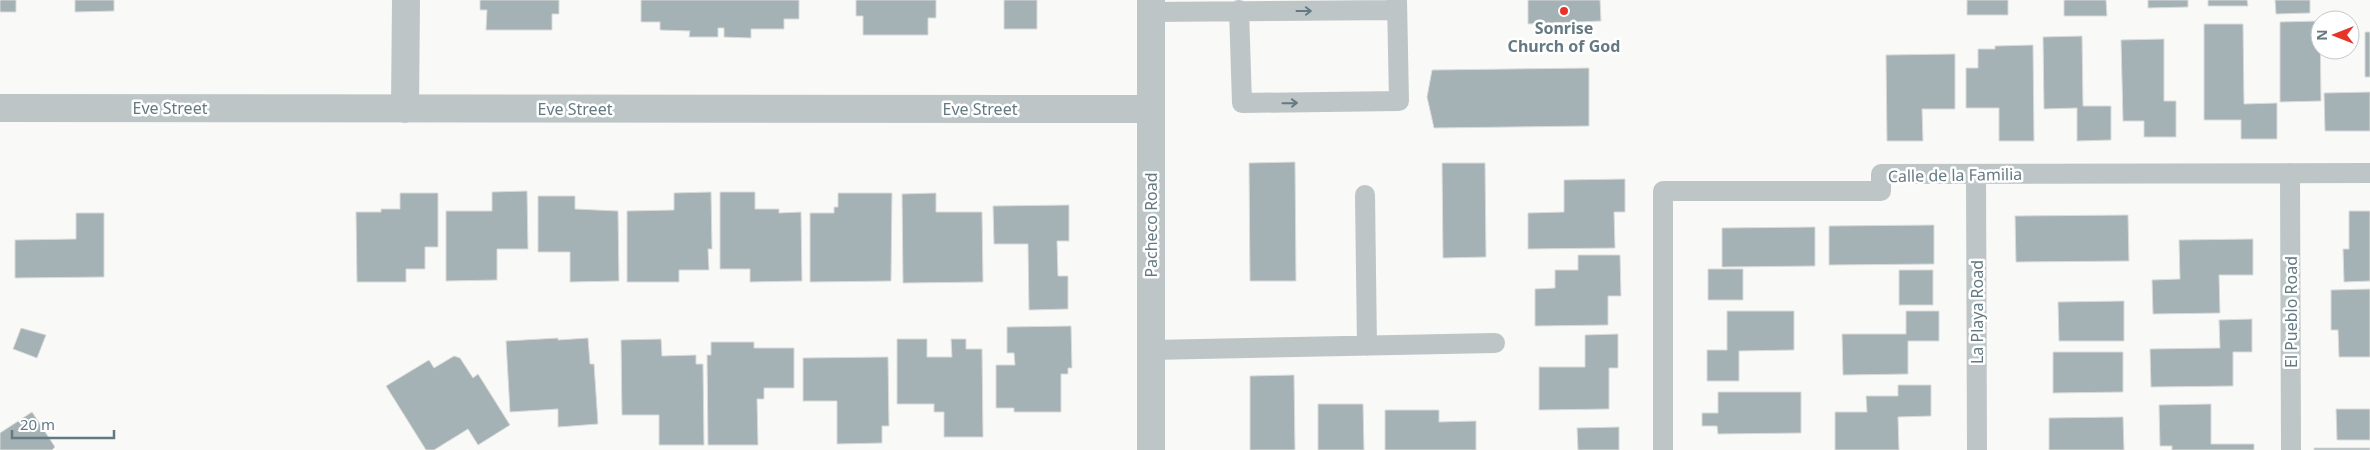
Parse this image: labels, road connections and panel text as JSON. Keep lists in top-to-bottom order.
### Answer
{
  "streets": {
    "street": ["Eve Street", "Pacheco Road"],
    "lane": ["Calle de la Familia", "La Playa Road", "El Pueblo Road"]
  },
  "crossings": [
    ["Eve Street", "Pacheco Road"],
    ["Calle de la Familia", "La Playa Road"],
    ["Calle de la Familia", "El Pueblo Road"]
  ],
  "places": ["Sonrise Church of God"],
  "scale_bar": "20 m",
  "north": "left"
}
